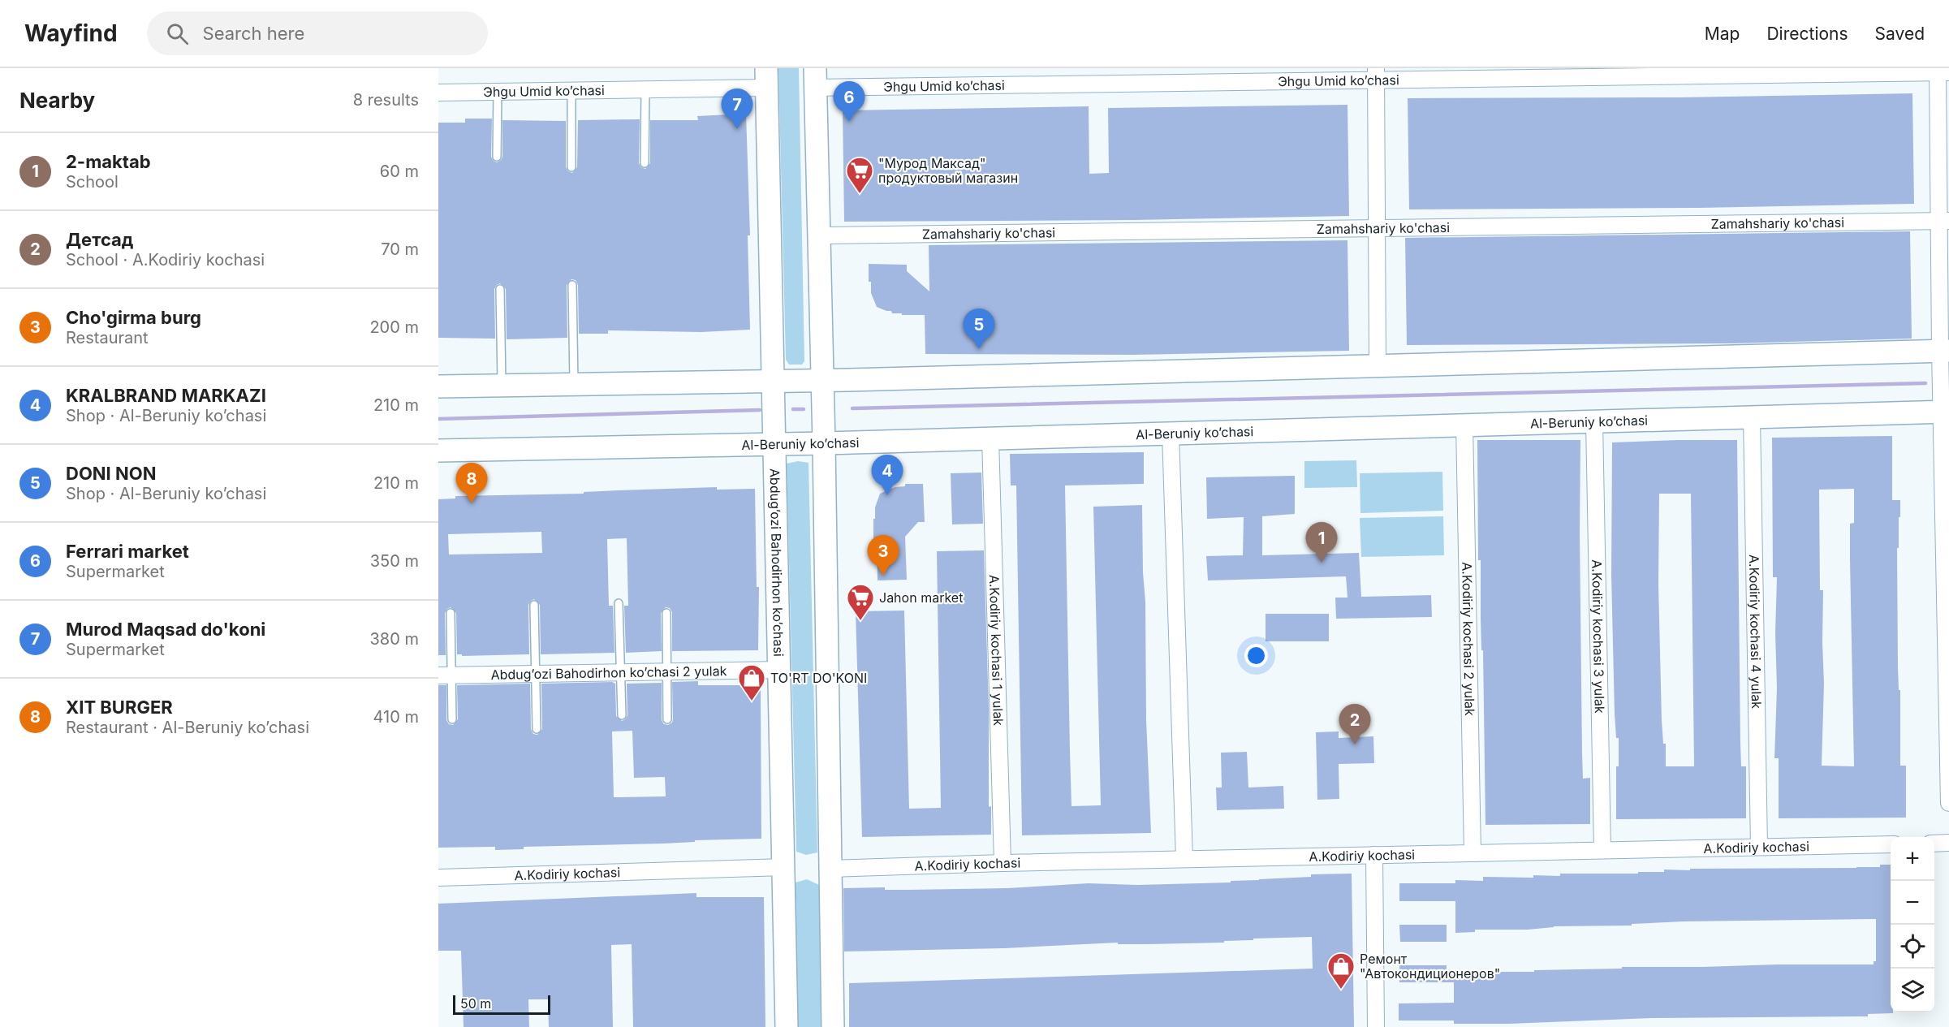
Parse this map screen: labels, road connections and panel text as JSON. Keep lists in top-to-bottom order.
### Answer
{
  "streets": {
    "main road": ["Al-Beruniy ko’chasi", "Abdug’ozi Bahodirhon ko’chasi"],
    "street": [
      "Эhgu Umid ko’chasi",
      "Zamahshariy ko'chasi",
      "A.Kodiriy kochasi 4 yulak",
      "A.Kodiriy kochasi 3 yulak",
      "A.Kodiriy kochasi 2 yulak",
      "A.Kodiriy kochasi 1 yulak",
      "Abdug’ozi Bahodirhon ko’chasi 2 yulak",
      "A.Kodiriy kochasi"
    ]
  },
  "crossings": [
    ["Эhgu Umid ko’chasi", "Abdug’ozi Bahodirhon ko’chasi"],
    ["Al-Beruniy ko’chasi", "Abdug’ozi Bahodirhon ko’chasi"],
    ["Al-Beruniy ko’chasi", "A.Kodiriy kochasi 4 yulak"],
    ["Al-Beruniy ko’chasi", "A.Kodiriy kochasi 3 yulak"],
    ["Al-Beruniy ko’chasi", "A.Kodiriy kochasi 2 yulak"],
    ["Al-Beruniy ko’chasi", "A.Kodiriy kochasi 1 yulak"],
    ["Abdug’ozi Bahodirhon ko’chasi", "Abdug’ozi Bahodirhon ko’chasi 2 yulak"],
    ["Abdug’ozi Bahodirhon ko’chasi", "A.Kodiriy kochasi"],
    ["A.Kodiriy kochasi 4 yulak", "A.Kodiriy kochasi"],
    ["A.Kodiriy kochasi 3 yulak", "A.Kodiriy kochasi"],
    ["A.Kodiriy kochasi 2 yulak", "A.Kodiriy kochasi"],
    ["A.Kodiriy kochasi 1 yulak", "A.Kodiriy kochasi"]
  ],
  "places": {
    "supermarket": ["\"Мурод Максад\" продуктовый магазин", "Jahon market"],
    "shop": ["TO'RT DO'KONI", "Ремонт \"Автокондиционеров\""]
  },
  "scale_bar": "50 m",
  "page": {
    "header": "Wayfind",
    "search": "Search here",
    "nav": ["Map", "Directions", "Saved"],
    "heading": ["Nearby", "8 results"],
    "pins": [
      "6",
      "7",
      "5",
      "4",
      "8",
      "1",
      "3",
      "2"
    ],
    "list": [
      {
        "mark": "1",
        "name": "2-maktab",
        "note": "School",
        "value": "60 m"
      },
      {
        "mark": "2",
        "name": "Детсад",
        "note": "School · A.Kodiriy kochasi",
        "value": "70 m"
      },
      {
        "mark": "3",
        "name": "Cho'girma burg",
        "note": "Restaurant",
        "value": "200 m"
      },
      {
        "mark": "4",
        "name": "KRALBRAND MARKAZI",
        "note": "Shop · Al-Beruniy ko’chasi",
        "value": "210 m"
      },
      {
        "mark": "5",
        "name": "DONI NON",
        "note": "Shop · Al-Beruniy ko’chasi",
        "value": "210 m"
      },
      {
        "mark": "6",
        "name": "Ferrari market",
        "note": "Supermarket",
        "value": "350 m"
      },
      {
        "mark": "7",
        "name": "Murod Maqsad do'koni",
        "note": "Supermarket",
        "value": "380 m"
      },
      {
        "mark": "8",
        "name": "XIT BURGER",
        "note": "Restaurant · Al-Beruniy ko’chasi",
        "value": "410 m"
      }
    ],
    "map_buttons": ["+", "−"],
    "scale": "50 m"
  }
}
